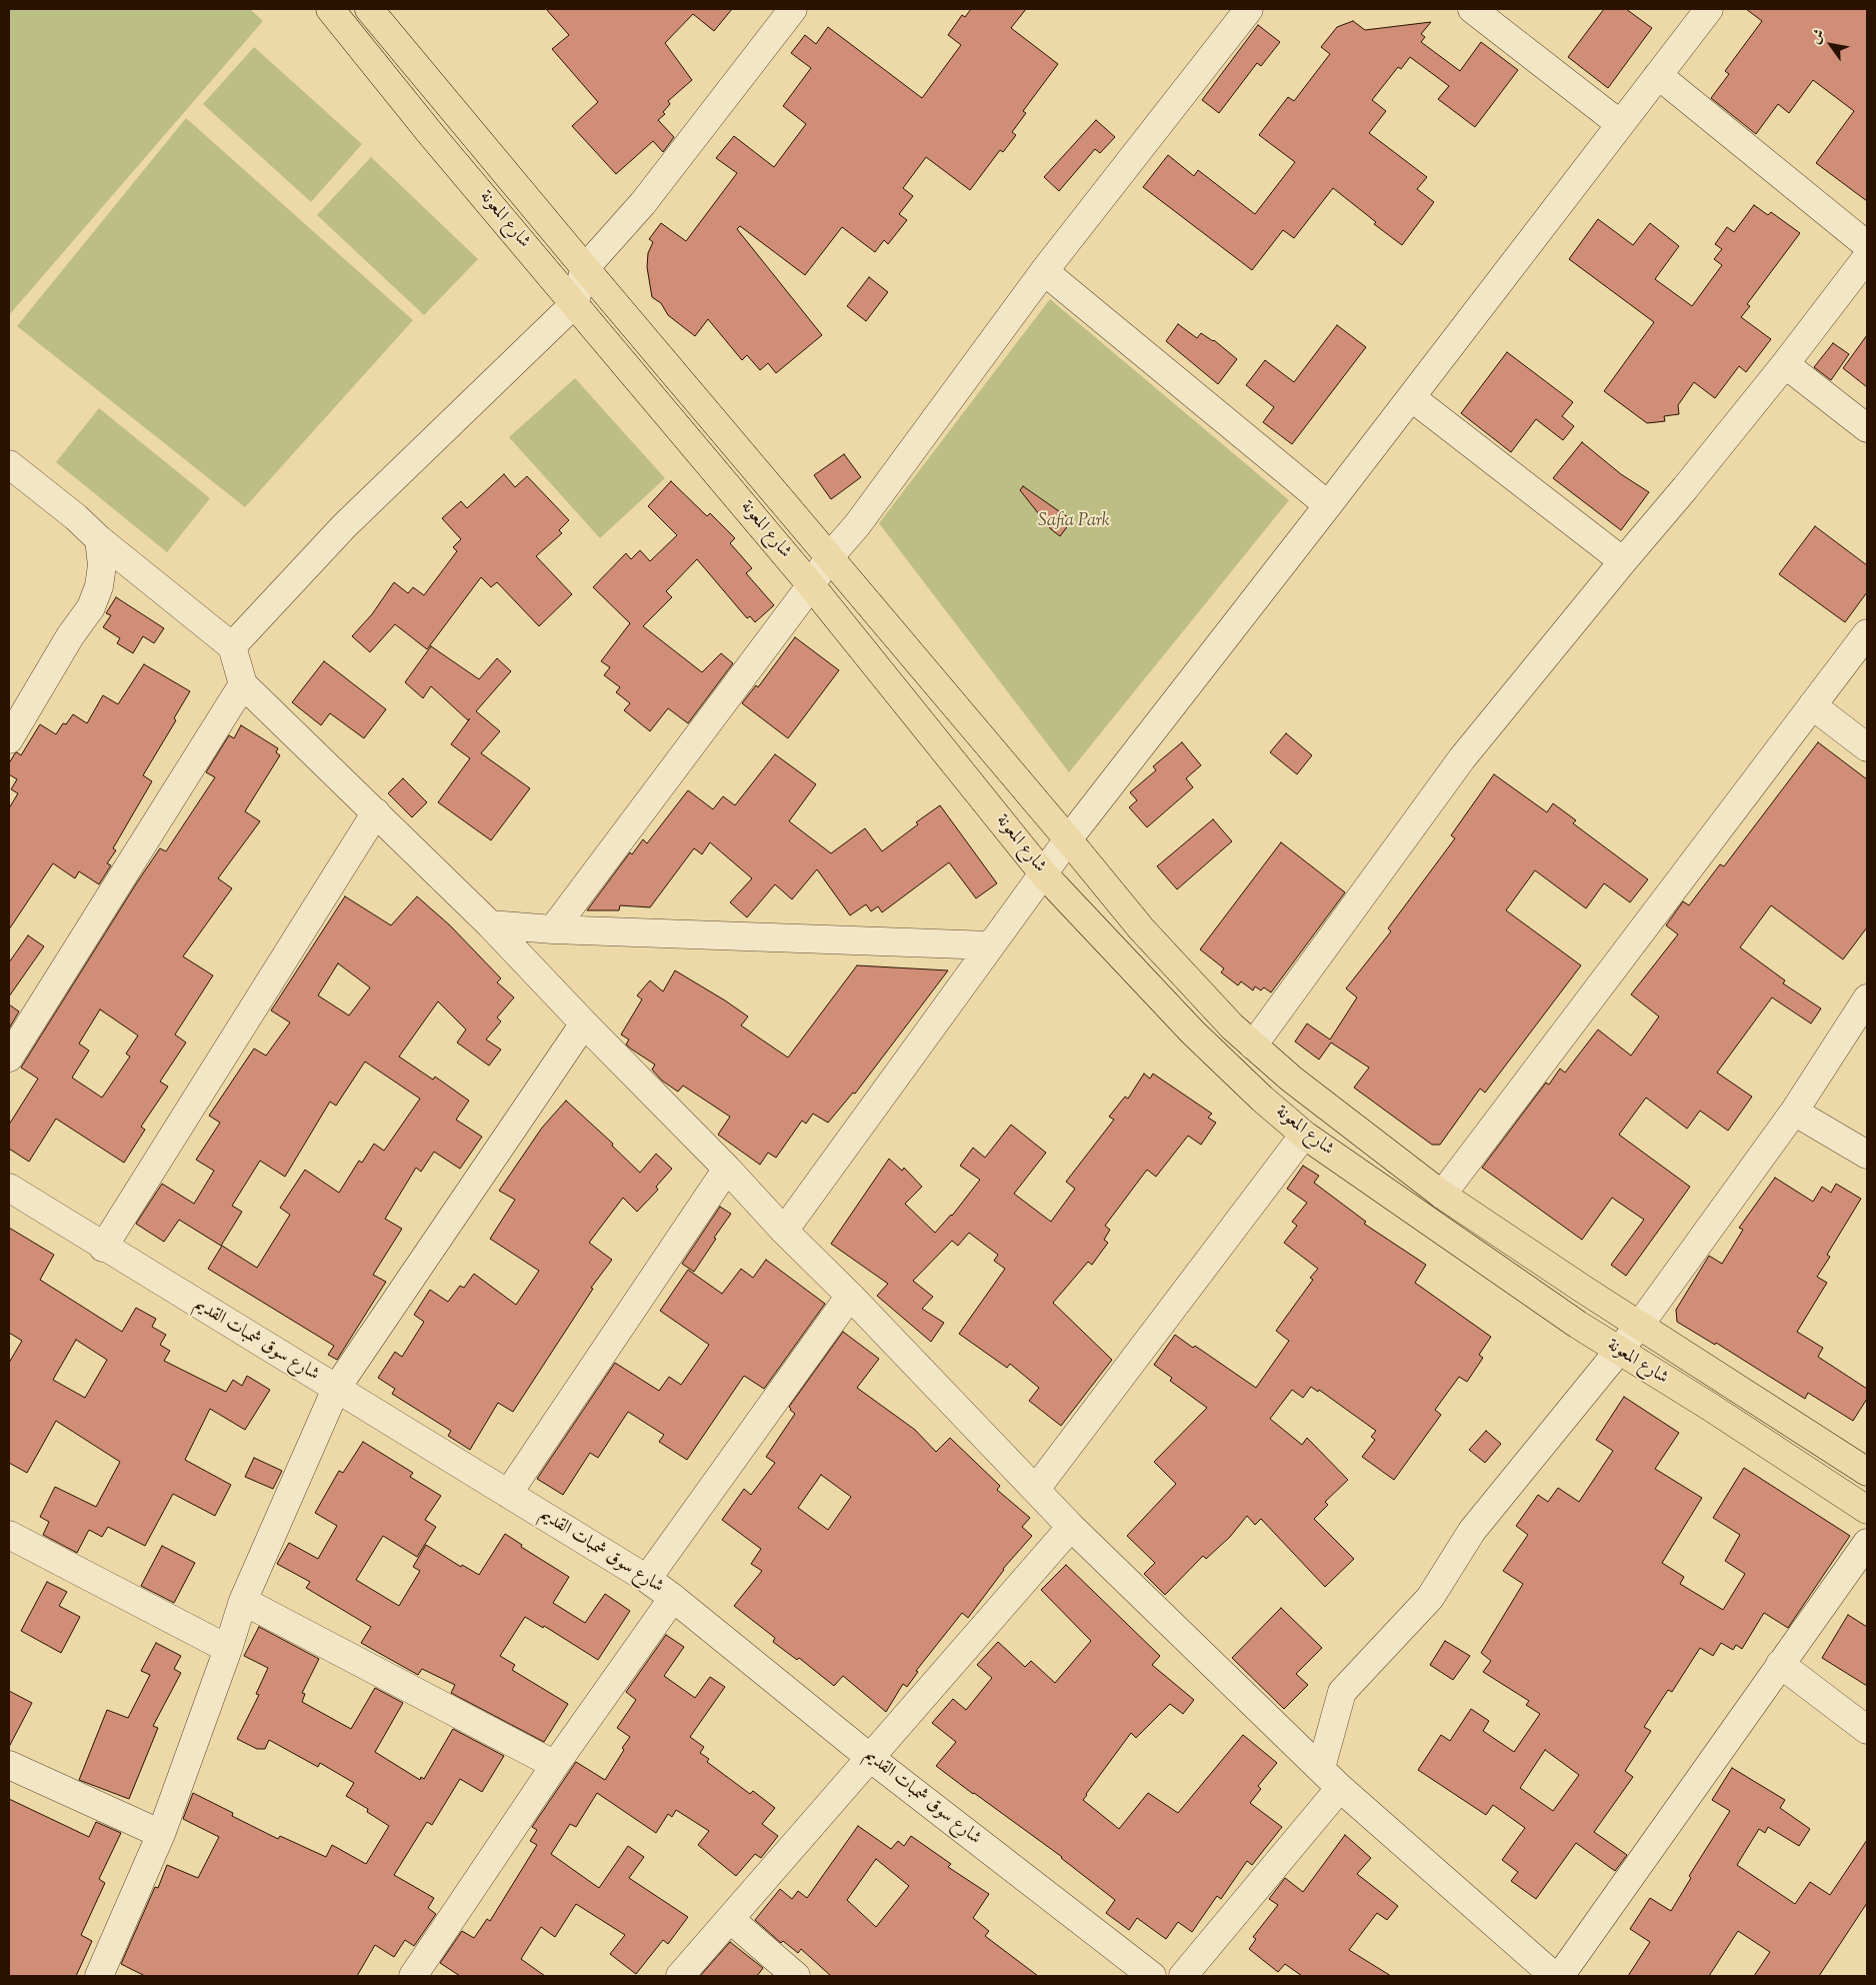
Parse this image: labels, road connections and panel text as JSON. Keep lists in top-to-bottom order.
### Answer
{
  "streets": {
    "highway": ["شارع المعونة"],
    "street": ["شارع سوق شمبات القديم"]
  },
  "parks": ["Safia Park"],
  "north": "top left"
}
